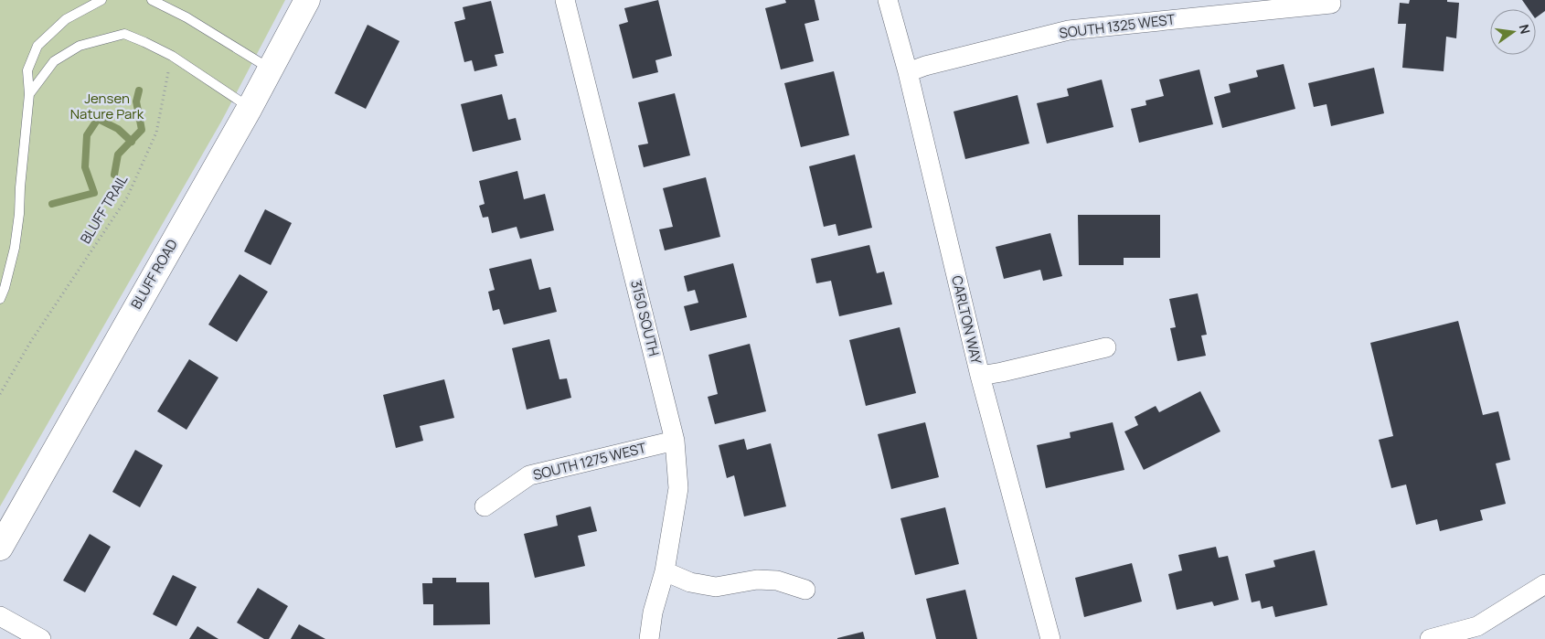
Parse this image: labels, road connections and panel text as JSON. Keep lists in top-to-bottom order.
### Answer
{
  "streets": {
    "main road": ["BLUFF ROAD"],
    "street": [
      "SOUTH 1325 WEST",
      "3150 SOUTH",
      "CARLTON WAY",
      "SOUTH 1275 WEST"
    ],
    "path": ["BLUFF TRAIL"]
  },
  "crossings": [
    ["SOUTH 1325 WEST", "CARLTON WAY"],
    ["3150 SOUTH", "SOUTH 1275 WEST"]
  ],
  "parks": ["Jensen Nature Park"],
  "north": "right"
}
